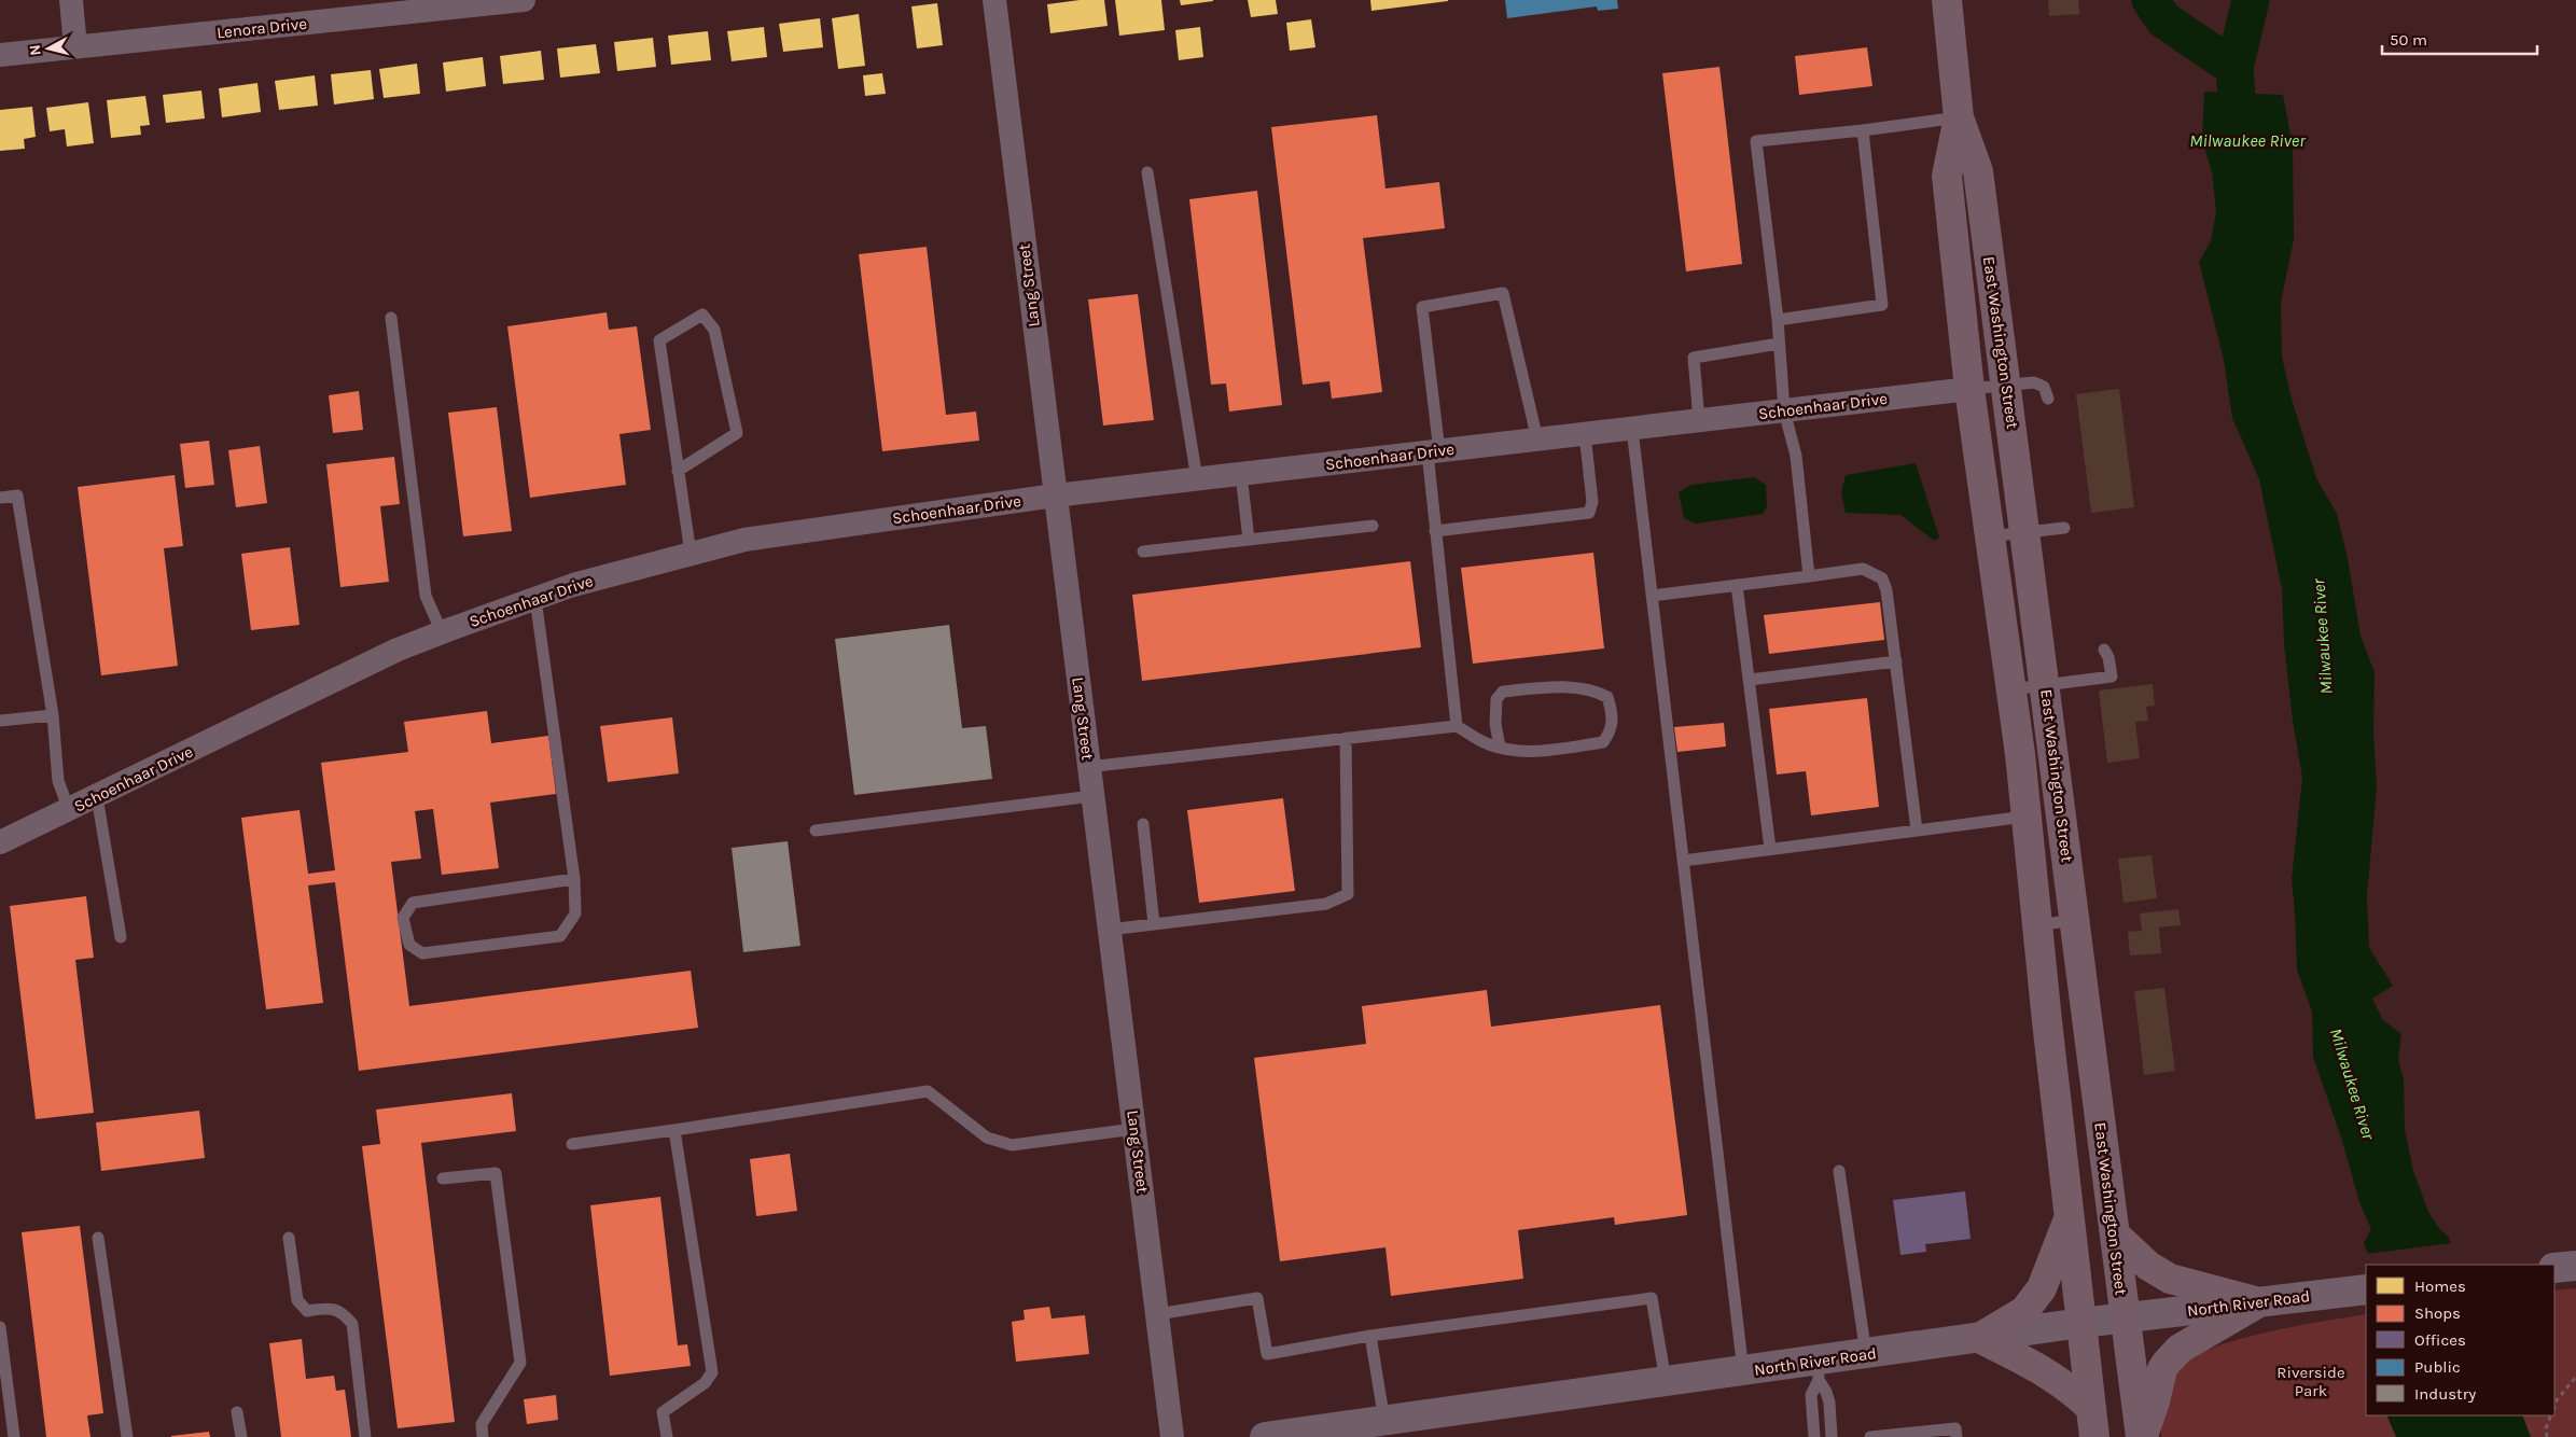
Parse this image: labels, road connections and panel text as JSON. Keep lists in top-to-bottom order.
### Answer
{
  "streets": {
    "main road": ["East Washington Street"],
    "street": [
      "Lenora Drive",
      "Lang Street",
      "Schoenhaar Drive",
      "North River Road"
    ]
  },
  "crossings": [
    ["Lang Street", "Schoenhaar Drive"],
    ["East Washington Street", "Schoenhaar Drive"],
    ["East Washington Street", "North River Road"]
  ],
  "water": ["Milwaukee River"],
  "parks": ["Riverside Park"],
  "legend": [
    "Homes",
    "Shops",
    "Offices",
    "Public",
    "Industry"
  ],
  "scale_bar": "50 m",
  "north": "left"
}
